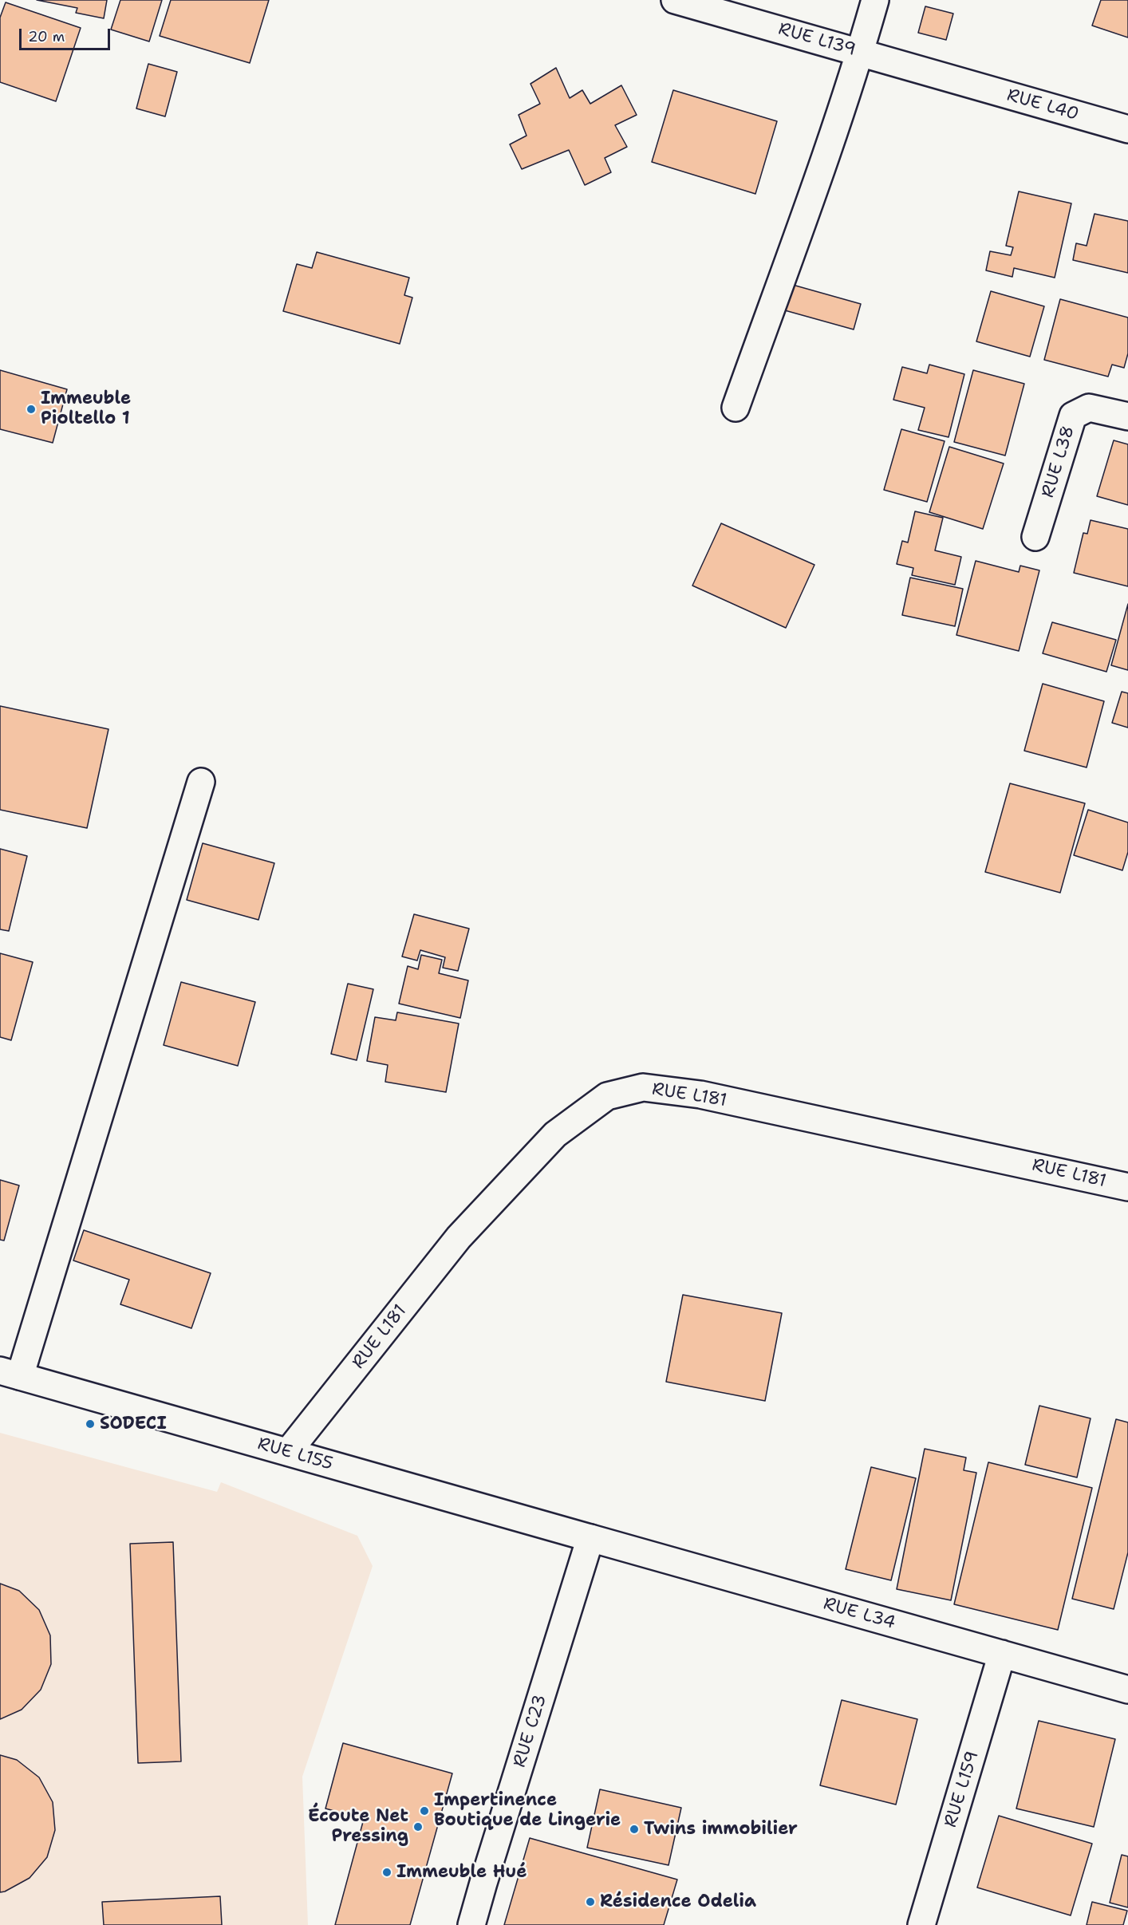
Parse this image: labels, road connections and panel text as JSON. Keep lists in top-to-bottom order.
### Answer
{
  "streets": {
    "street": [
      "RUE L139",
      "RUE L40",
      "RUE L38",
      "RUE L181",
      "RUE L155",
      "RUE L34",
      "RUE C23",
      "RUE L159"
    ]
  },
  "crossings": [
    ["RUE L139", "RUE L40"],
    ["RUE L181", "RUE L155"],
    ["RUE L155", "RUE L34"],
    ["RUE L155", "RUE C23"],
    ["RUE L34", "RUE C23"],
    ["RUE L34", "RUE L159"]
  ],
  "places": [
    "Immeuble Pioltello 1",
    "SODECI",
    "Impertinence Boutique de Lingerie",
    "Écoute Net Pressing",
    "Twins immobilier",
    "Immeuble Hué",
    "Résidence Odelia"
  ],
  "scale_bar": "20 m"
}
